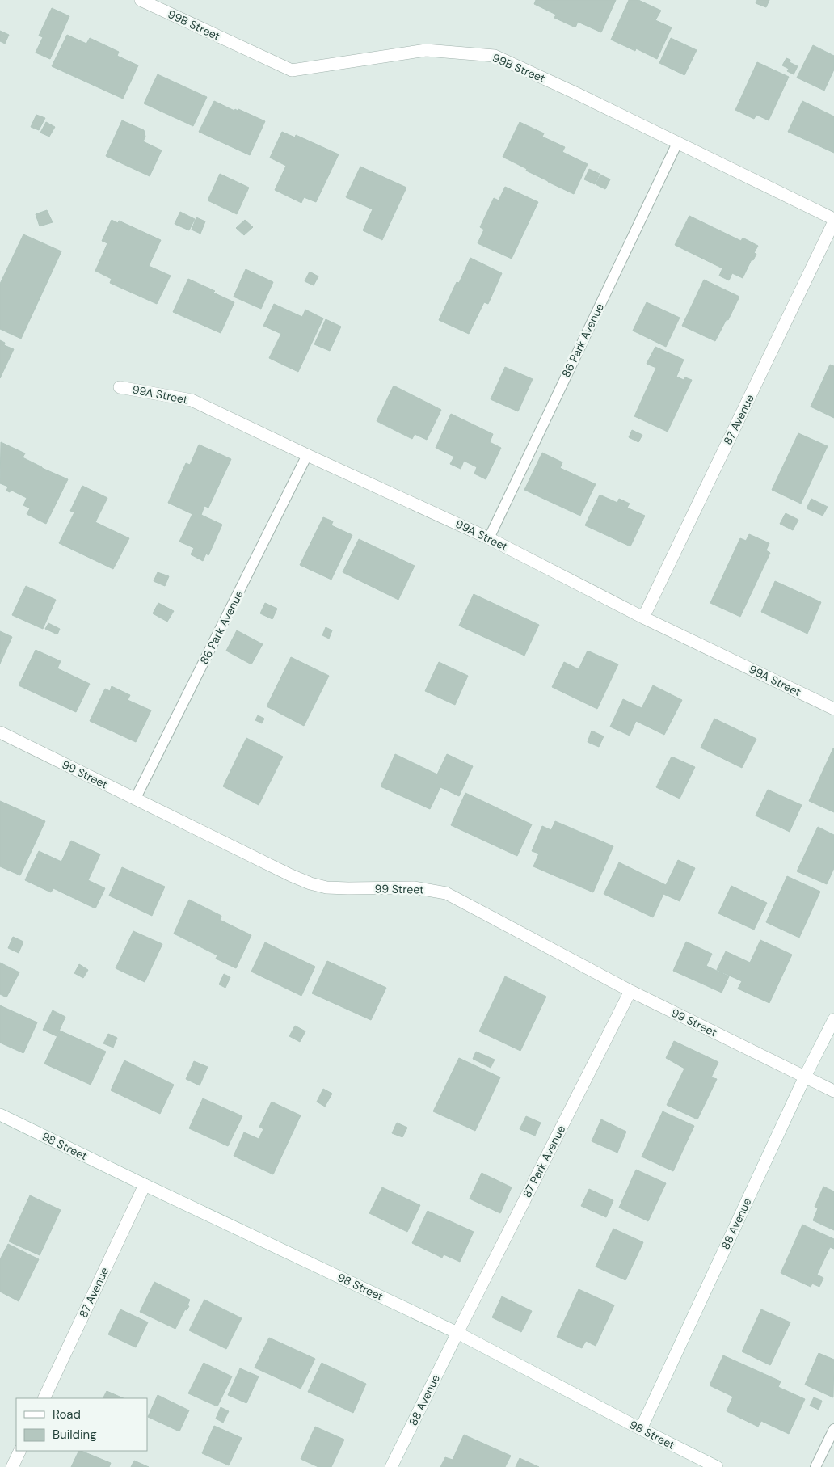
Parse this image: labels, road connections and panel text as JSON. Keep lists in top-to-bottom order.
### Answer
{
  "streets": {
    "street": [
      "99B Street",
      "99A Street",
      "87 Avenue",
      "99 Street",
      "98 Street",
      "87 Park Avenue",
      "88 Avenue"
    ],
    "lane": ["86 Park Avenue"]
  },
  "crossings": [
    ["99B Street", "86 Park Avenue"],
    ["99B Street", "87 Avenue"],
    ["86 Park Avenue", "99A Street"],
    ["86 Park Avenue", "99 Street"],
    ["99A Street", "87 Avenue"],
    ["87 Avenue", "98 Street"],
    ["99 Street", "87 Park Avenue"],
    ["99 Street", "88 Avenue"],
    ["98 Street", "87 Park Avenue"],
    ["98 Street", "88 Avenue"],
    ["87 Park Avenue", "88 Avenue"]
  ],
  "legend": ["Road", "Building"]
}
